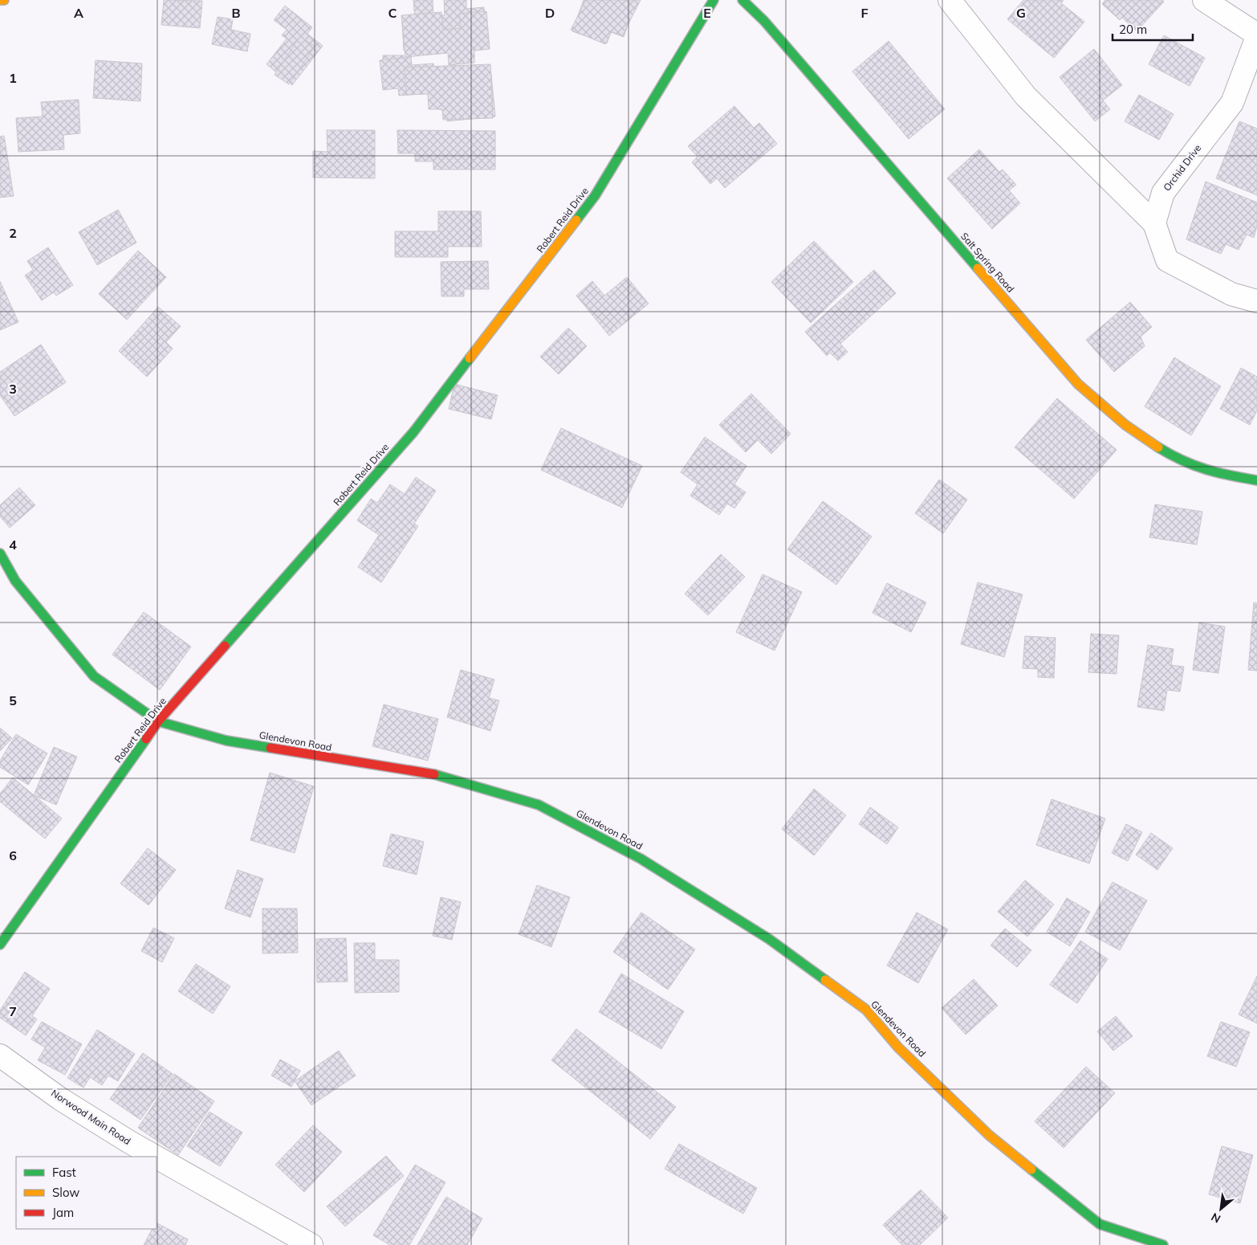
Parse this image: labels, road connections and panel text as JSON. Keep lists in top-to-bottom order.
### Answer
{
  "streets": {
    "street": [
      "Orchid Drive",
      "Robert Reid Drive",
      "Salt Spring Road",
      "Glendevon Road",
      "Norwood Main Road"
    ]
  },
  "crossings": [
    ["Robert Reid Drive", "Glendevon Road"]
  ],
  "legend": ["Fast", "Slow", "Jam"],
  "scale_bar": "20 m",
  "north": "bottom left",
  "grid": {
    "columns": [
      "A",
      "B",
      "C",
      "D",
      "E",
      "F",
      "G"
    ],
    "rows": [
      "1",
      "2",
      "3",
      "4",
      "5",
      "6",
      "7"
    ]
  }
}
